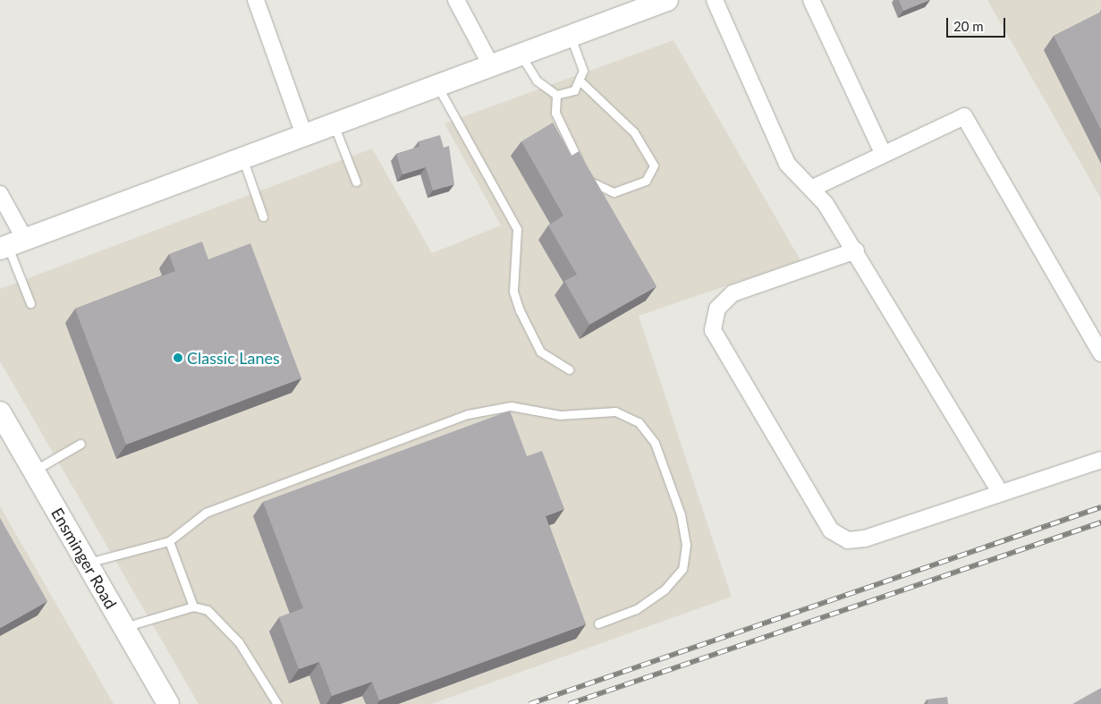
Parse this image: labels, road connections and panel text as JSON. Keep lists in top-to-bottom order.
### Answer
{
  "streets": {
    "main road": ["Ensminger Road"]
  },
  "places": ["Classic Lanes"],
  "scale_bar": "20 m"
}
